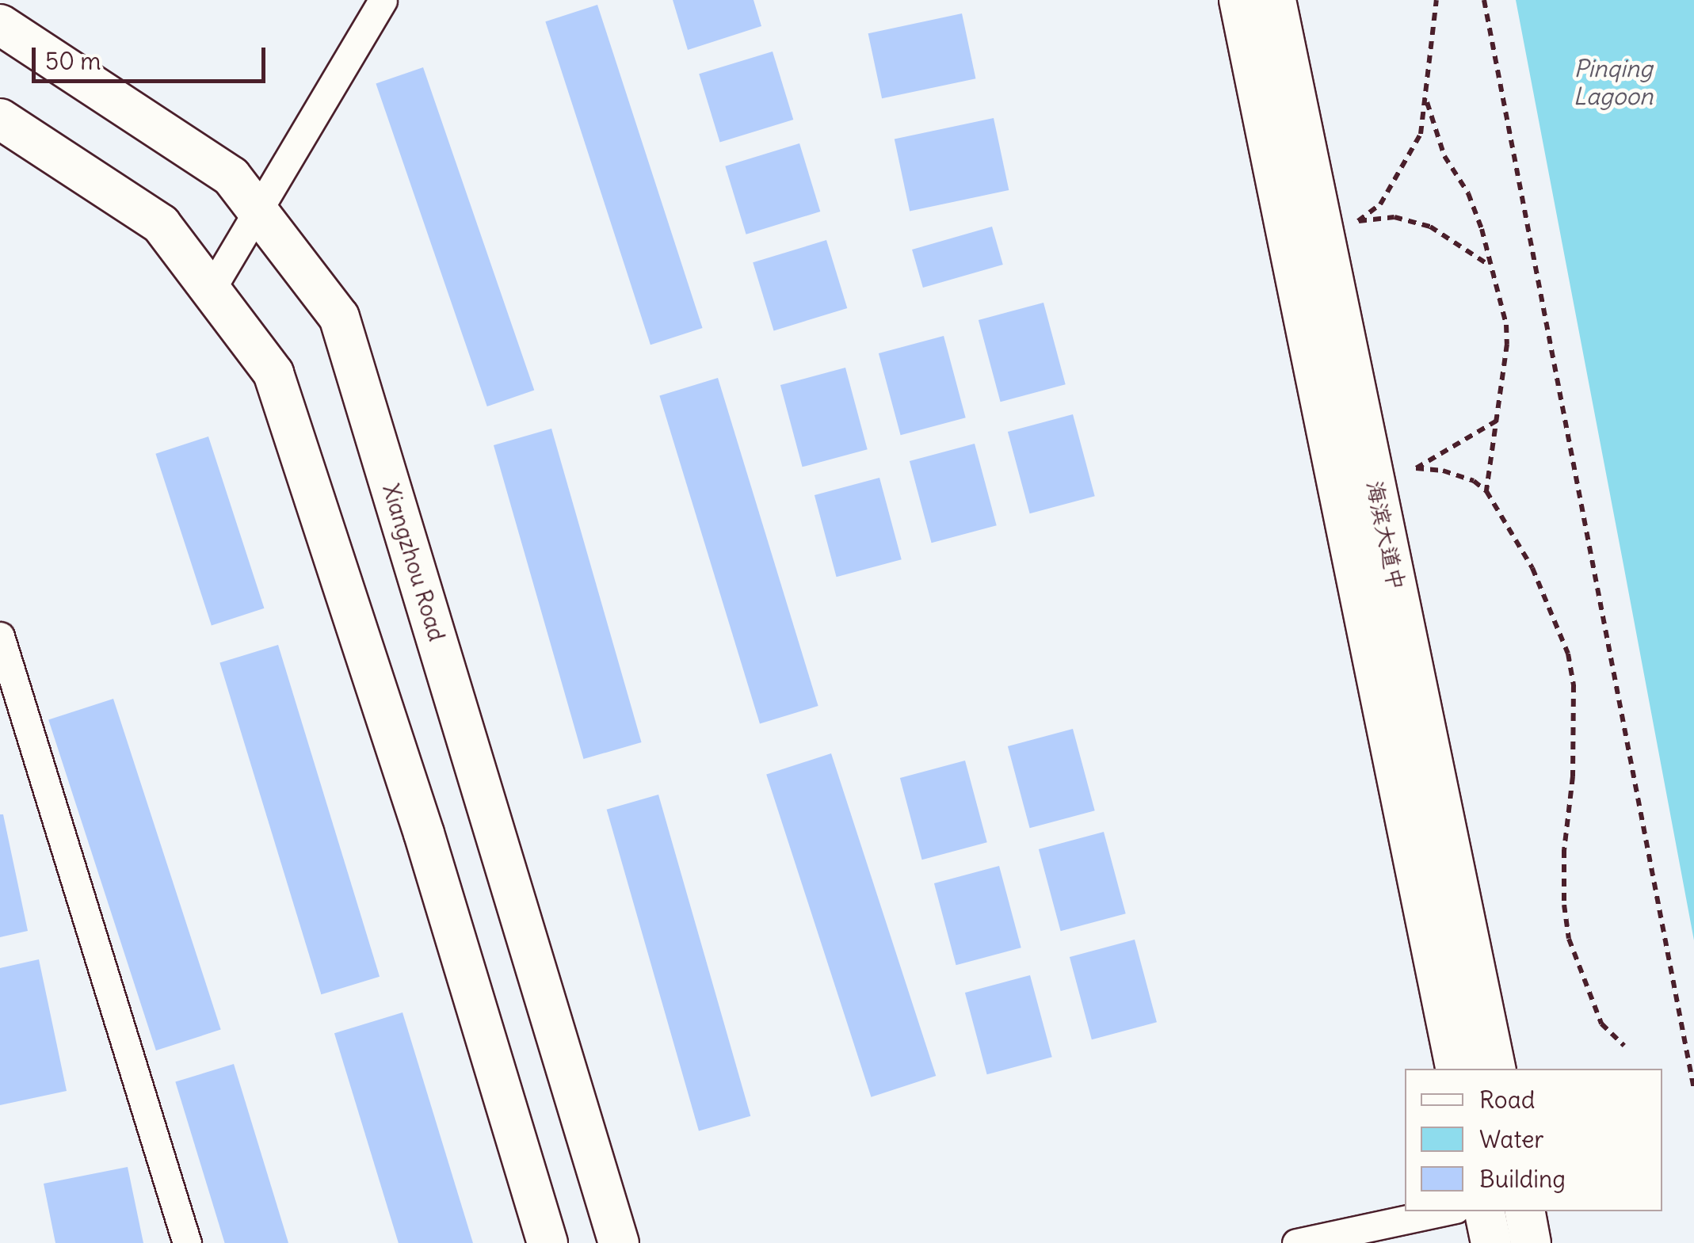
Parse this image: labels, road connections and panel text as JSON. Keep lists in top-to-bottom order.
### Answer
{
  "streets": {
    "main road": ["海滨大道中", "Xiangzhou Road"]
  },
  "water": ["Pinqing Lagoon"],
  "legend": ["Road", "Water", "Building"],
  "scale_bar": "50 m"
}
